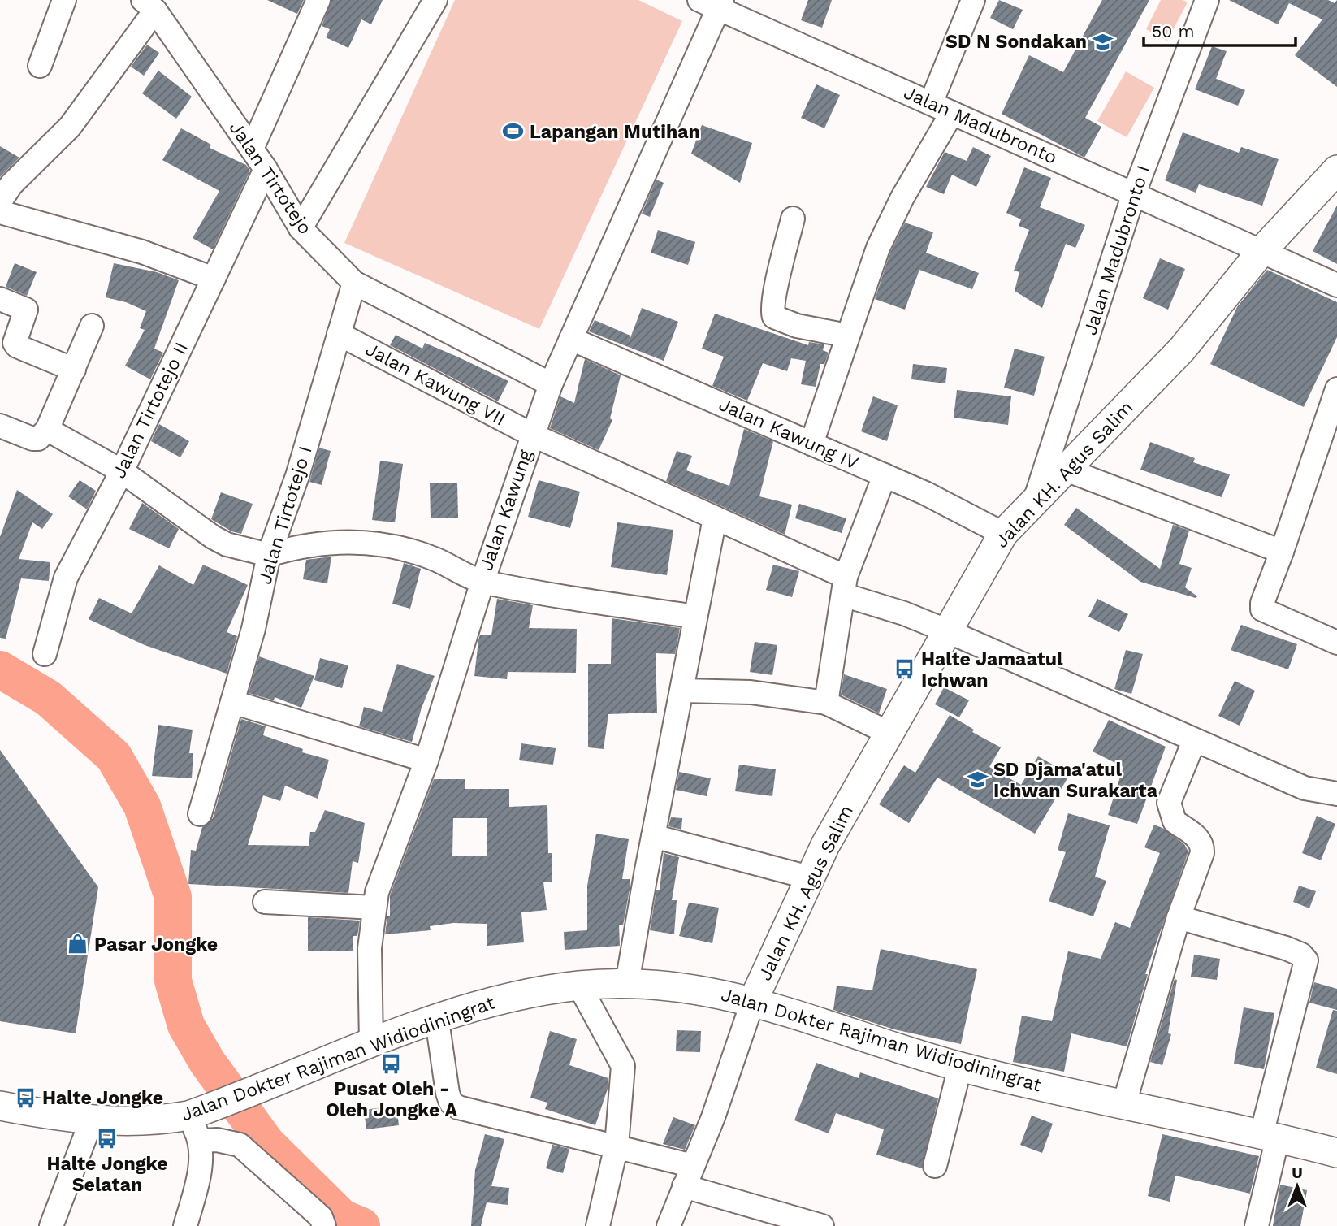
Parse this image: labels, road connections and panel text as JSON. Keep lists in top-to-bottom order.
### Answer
{
  "streets": {
    "main road": ["Jalan KH. Agus Salim", "Jalan Dokter Rajiman Widiodiningrat"],
    "street": [
      "Jalan Madubronto",
      "Jalan Tirtotejo",
      "Jalan Madubronto I",
      "Jalan Kawung VII",
      "Jalan Tirtotejo II",
      "Jalan Kawung IV",
      "Jalan Kawung",
      "Jalan Tirtotejo I"
    ]
  },
  "crossings": [
    ["Jalan Madubronto", "Jalan Madubronto I"],
    ["Jalan Madubronto", "Jalan KH. Agus Salim"],
    ["Jalan Madubronto", "Jalan Kawung"],
    ["Jalan Tirtotejo", "Jalan Tirtotejo II"],
    ["Jalan Tirtotejo", "Jalan Kawung"],
    ["Jalan Tirtotejo", "Jalan Tirtotejo I"],
    ["Jalan Madubronto I", "Jalan KH. Agus Salim"],
    ["Jalan Kawung VII", "Jalan KH. Agus Salim"],
    ["Jalan Kawung VII", "Jalan Kawung"],
    ["Jalan Kawung VII", "Jalan Tirtotejo I"],
    ["Jalan Kawung IV", "Jalan KH. Agus Salim"],
    ["Jalan Kawung IV", "Jalan Kawung"],
    ["Jalan KH. Agus Salim", "Jalan Dokter Rajiman Widiodiningrat"],
    ["Jalan Kawung", "Jalan Dokter Rajiman Widiodiningrat"]
  ],
  "places": {
    "school or university": ["SD N Sondakan", "SD Djama'atul Ichwan Surakarta"],
    "sports": ["Lapangan Mutihan"],
    "bus stop": [
      "Halte Jamaatul Ichwan",
      "Pusat Oleh - Oleh Jongke A",
      "Halte Jongke",
      "Halte Jongke Selatan"
    ],
    "shop": ["Pasar Jongke"]
  },
  "scale_bar": "50 m",
  "north": "top"
}
